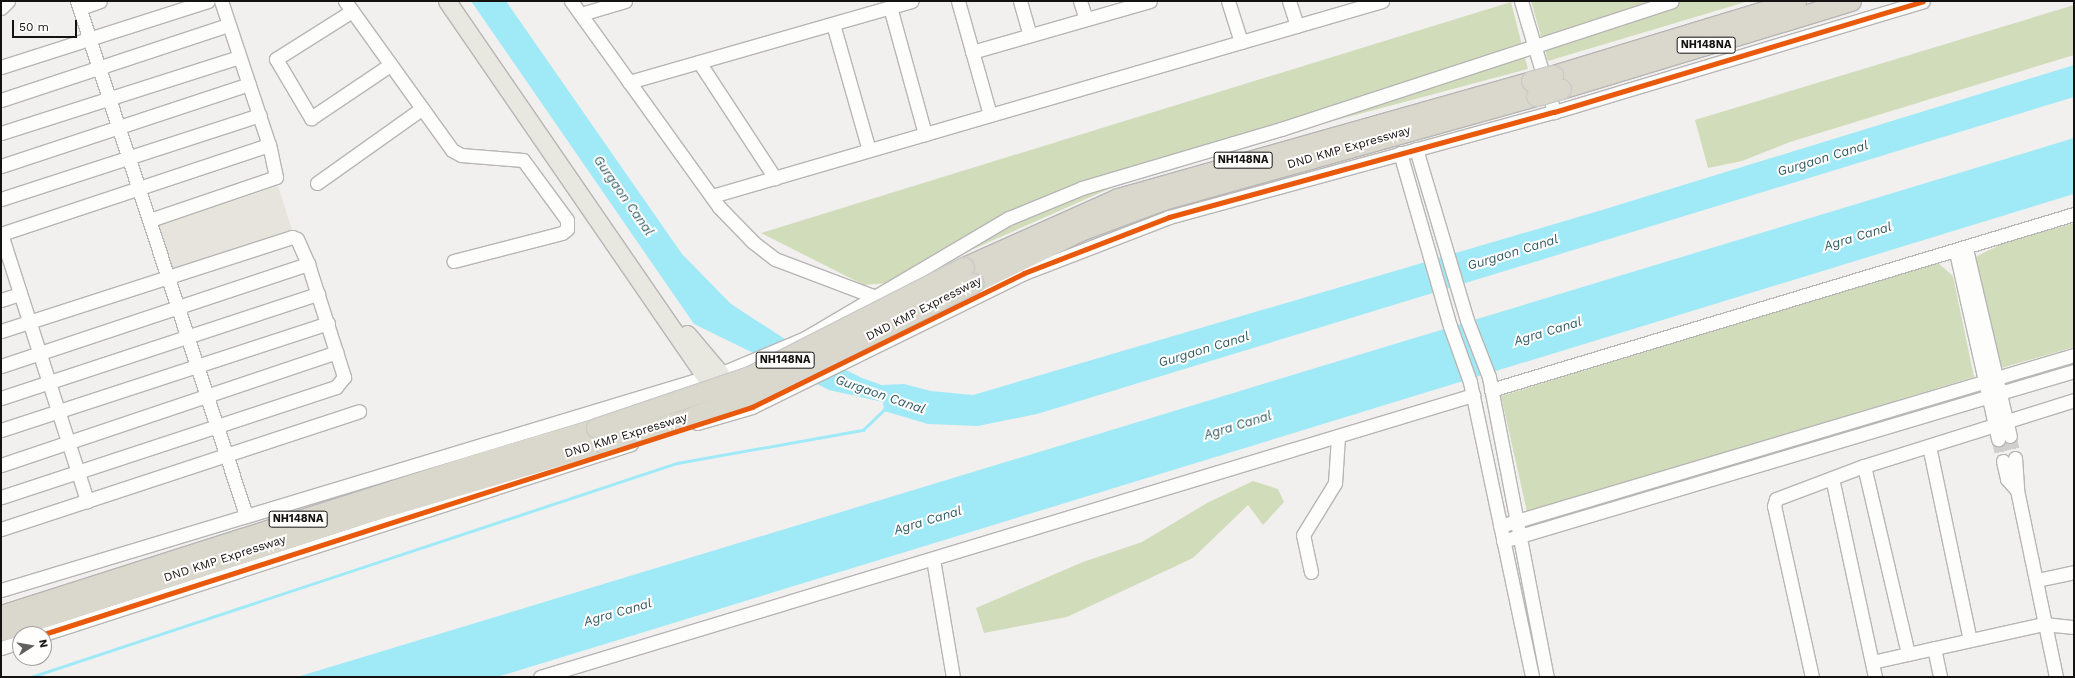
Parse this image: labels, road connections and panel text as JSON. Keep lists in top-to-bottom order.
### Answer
{
  "streets": {
    "highway": ["NH148NA", "DND KMP Expressway"]
  },
  "water": ["Gurgaon Canal", "Agra Canal"],
  "scale_bar": "50 m",
  "north": "right"
}
